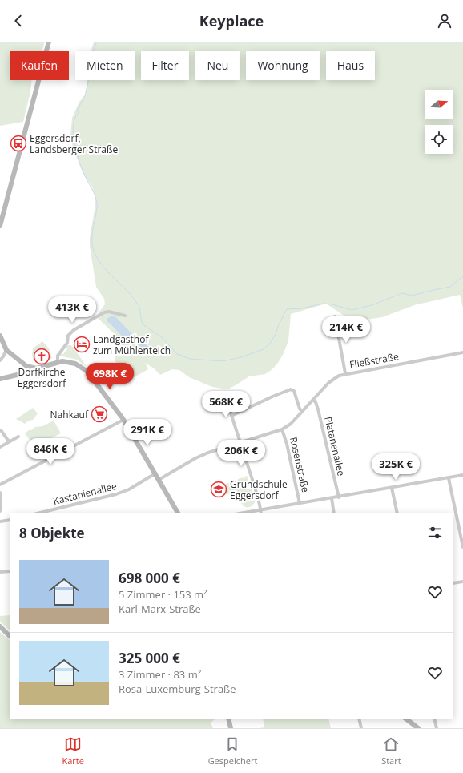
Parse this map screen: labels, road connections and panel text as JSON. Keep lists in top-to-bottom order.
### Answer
{
  "streets": {
    "street": [
      "Fließstraße",
      "Platanenallee",
      "Rosenstraße",
      "Kastanienallee"
    ]
  },
  "crossings": [
    ["Fließstraße", "Platanenallee"],
    ["Fließstraße", "Rosenstraße"]
  ],
  "places": {
    "bus stop": ["Eggersdorf, Landsberger Straße"],
    "hotel": ["Landgasthof zum Mühlenteich"],
    "church": ["Dorfkirche Eggersdorf"],
    "supermarket": ["Nahkauf"],
    "school or university": ["Grundschule Eggersdorf"]
  },
  "north": "right",
  "page": {
    "header": "Keyplace",
    "chip": [
      "Kaufen",
      "Mieten",
      "Filter",
      "Neu",
      "Wohnung",
      "Haus"
    ],
    "price": [
      "413K €",
      "214K €",
      "698K €",
      "568K €",
      "291K €",
      "846K €",
      "206K €",
      "325K €"
    ],
    "heading": "8 Objekte",
    "list": [
      {
        "name": "698 000 €",
        "note": "5 Zimmer · 153 m² · Karl-Marx-Straße"
      },
      {
        "name": "325 000 €",
        "note": "3 Zimmer · 83 m² · Rosa-Luxemburg-Straße"
      }
    ],
    "tabs": ["Karte", "Gespeichert", "Start"]
  }
}
